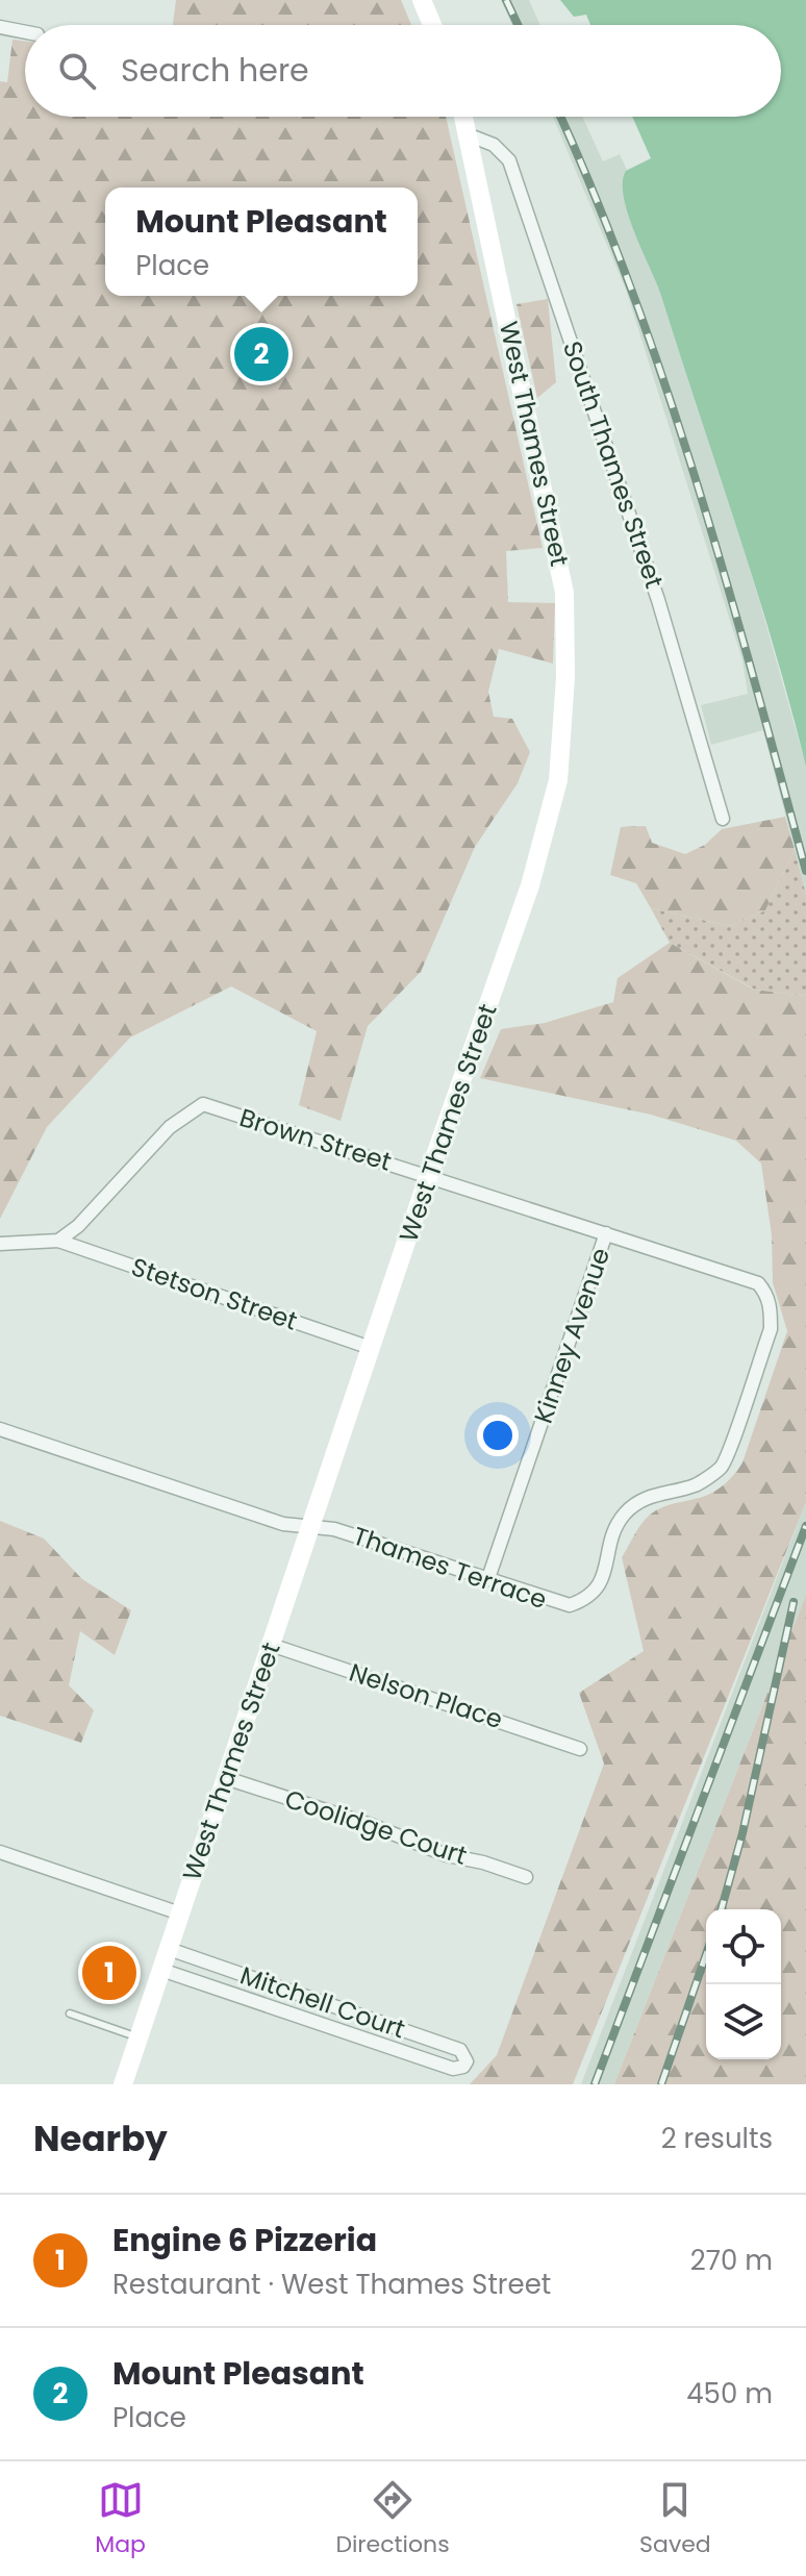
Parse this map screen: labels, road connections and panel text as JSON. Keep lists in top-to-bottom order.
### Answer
{
  "streets": {
    "main road": ["West Thames Street"],
    "street": [
      "South Thames Street",
      "Brown Street",
      "Stetson Street",
      "Kinney Avenue",
      "Thames Terrace",
      "Nelson Place",
      "Coolidge Court",
      "Mitchell Court"
    ]
  },
  "crossings": [
    ["West Thames Street", "South Thames Street"],
    ["West Thames Street", "Brown Street"],
    ["West Thames Street", "Stetson Street"],
    ["West Thames Street", "Thames Terrace"],
    ["West Thames Street", "Nelson Place"],
    ["West Thames Street", "Coolidge Court"],
    ["West Thames Street", "Mitchell Court"],
    ["Brown Street", "Stetson Street"],
    ["Brown Street", "Kinney Avenue"],
    ["Brown Street", "Thames Terrace"],
    ["Kinney Avenue", "Thames Terrace"]
  ],
  "page": {
    "search": "Search here",
    "popup": ["Mount Pleasant", "Place"],
    "pins": ["2", "1"],
    "heading": ["Nearby", "2 results"],
    "list": [
      {
        "mark": "1",
        "name": "Engine 6 Pizzeria",
        "note": "Restaurant · West Thames Street",
        "value": "270 m"
      },
      {
        "mark": "2",
        "name": "Mount Pleasant",
        "note": "Place",
        "value": "450 m"
      }
    ],
    "nav": ["Map", "Directions", "Saved"]
  }
}
